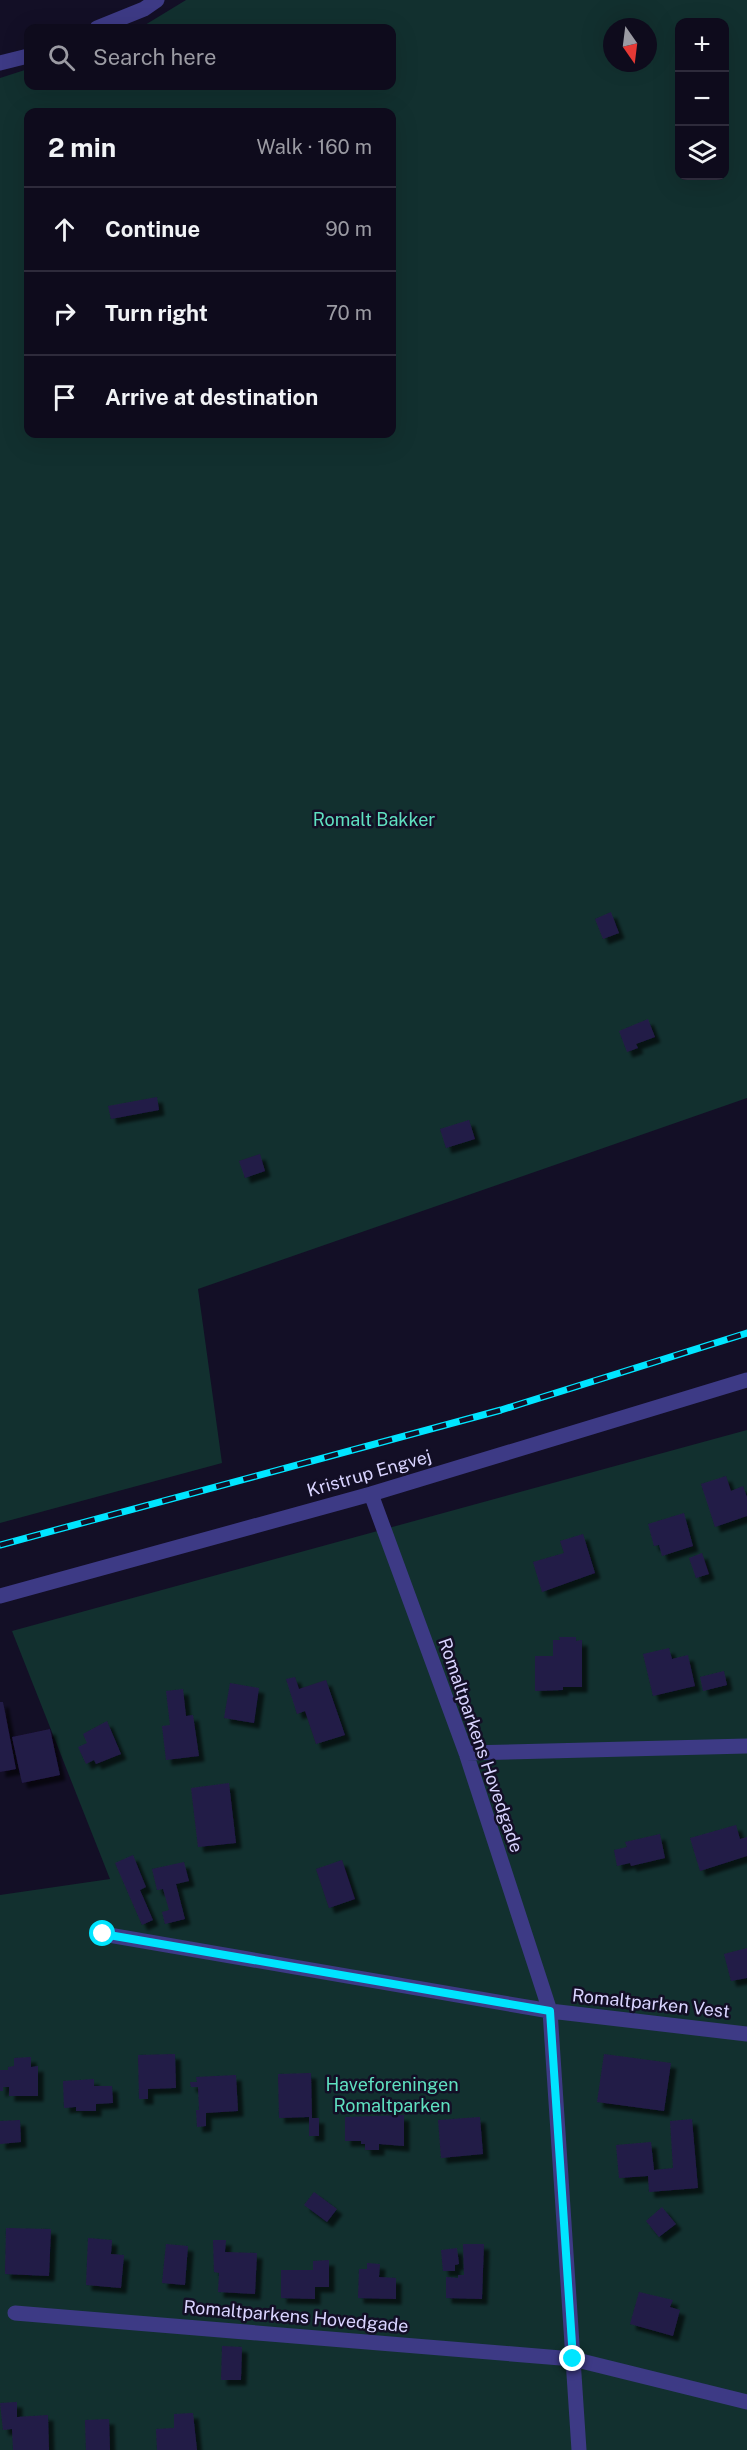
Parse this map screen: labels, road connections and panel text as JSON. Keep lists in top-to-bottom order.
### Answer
{
  "streets": {
    "street": ["Kristrup Engvej", "Romaltparkens Hovedgade", "Romaltparken Vest"]
  },
  "crossings": [
    ["Kristrup Engvej", "Romaltparkens Hovedgade"],
    ["Romaltparkens Hovedgade", "Romaltparken Vest"]
  ],
  "parks": ["Romalt Bakker", "Haveforeningen Romaltparken"],
  "north": "bottom",
  "page": {
    "map_buttons": ["+", "−"],
    "search": "Search here",
    "heading": ["2 min", "Walk · 160 m"],
    "list": [
      ["Continue", "90 m"],
      ["Turn right", "70 m"],
      "Arrive at destination"
    ]
  }
}
